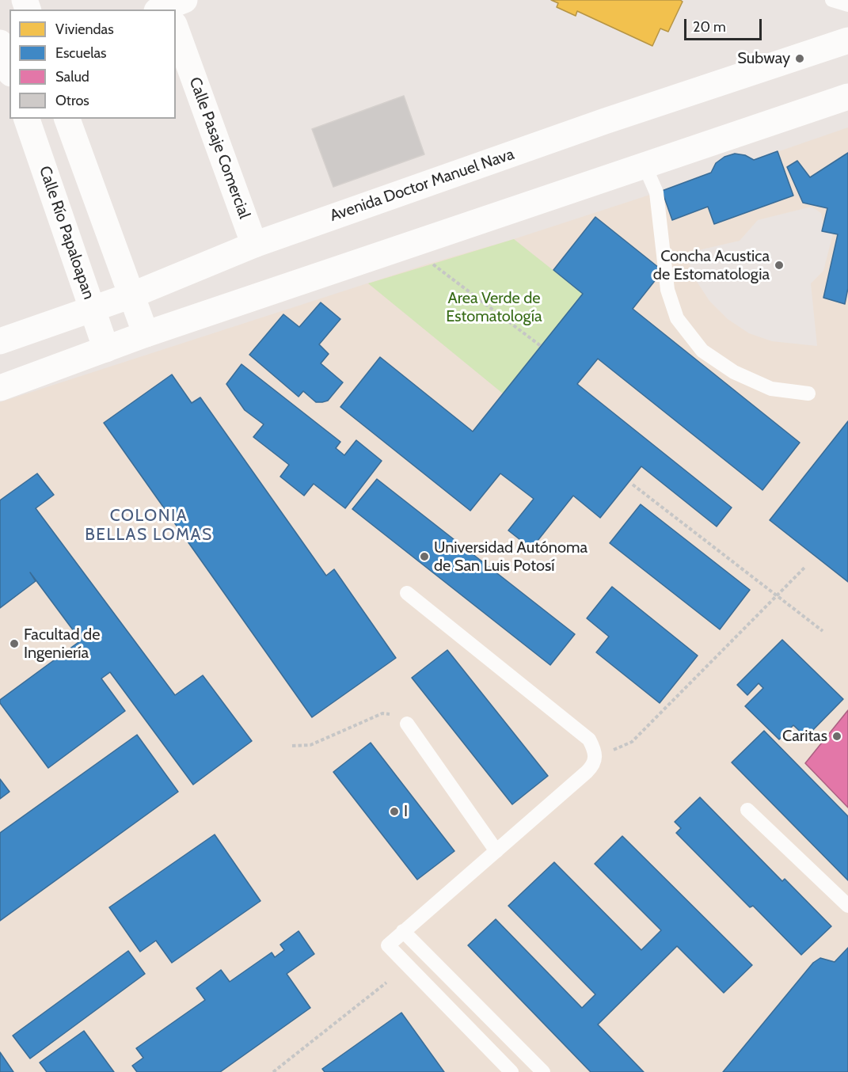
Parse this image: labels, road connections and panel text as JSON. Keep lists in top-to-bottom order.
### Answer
{
  "streets": {
    "main road": ["Calle Pasaje Comercial", "Avenida Doctor Manuel Nava", "Calle Río Papaloapan"]
  },
  "crossings": [
    ["Calle Pasaje Comercial", "Avenida Doctor Manuel Nava"],
    ["Avenida Doctor Manuel Nava", "Calle Río Papaloapan"]
  ],
  "districts": ["COLONIA BELLAS LOMAS"],
  "parks": ["Area Verde de Estomatología"],
  "places": [
    "Subway",
    "Concha Acustica de Estomatologia",
    "Universidad Autónoma de San Luis Potosí",
    "Facultad de Ingeniería",
    "Caritas",
    "I"
  ],
  "legend": [
    "Viviendas",
    "Escuelas",
    "Salud",
    "Otros"
  ],
  "scale_bar": "20 m"
}
